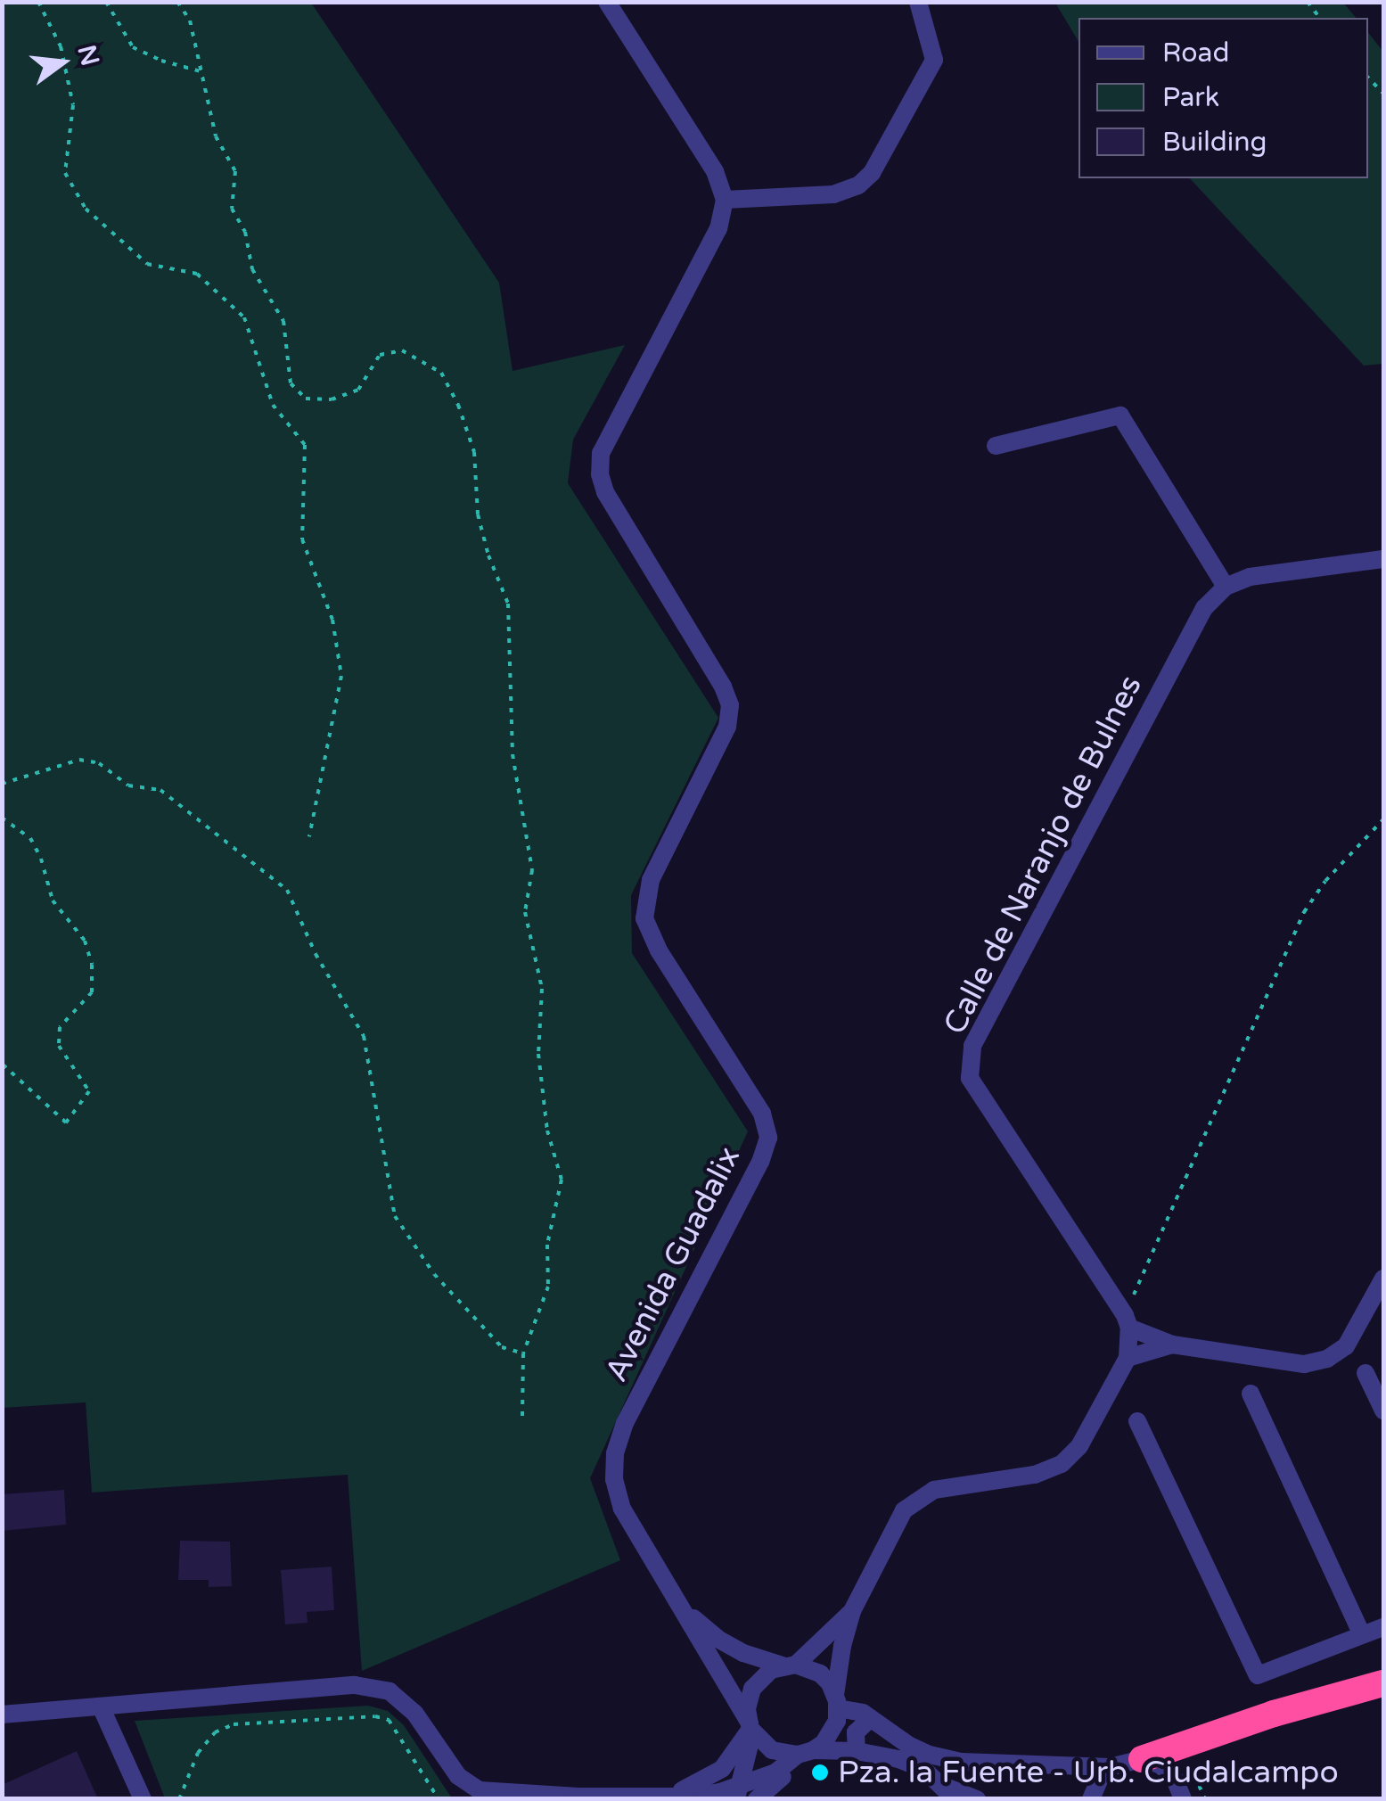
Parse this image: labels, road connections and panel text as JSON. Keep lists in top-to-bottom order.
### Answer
{
  "streets": {
    "street": ["Calle de Naranjo de Bulnes", "Avenida Guadalix"]
  },
  "places": ["Pza. la Fuente - Urb. Ciudalcampo"],
  "legend": ["Road", "Park", "Building"],
  "north": "right"
}
